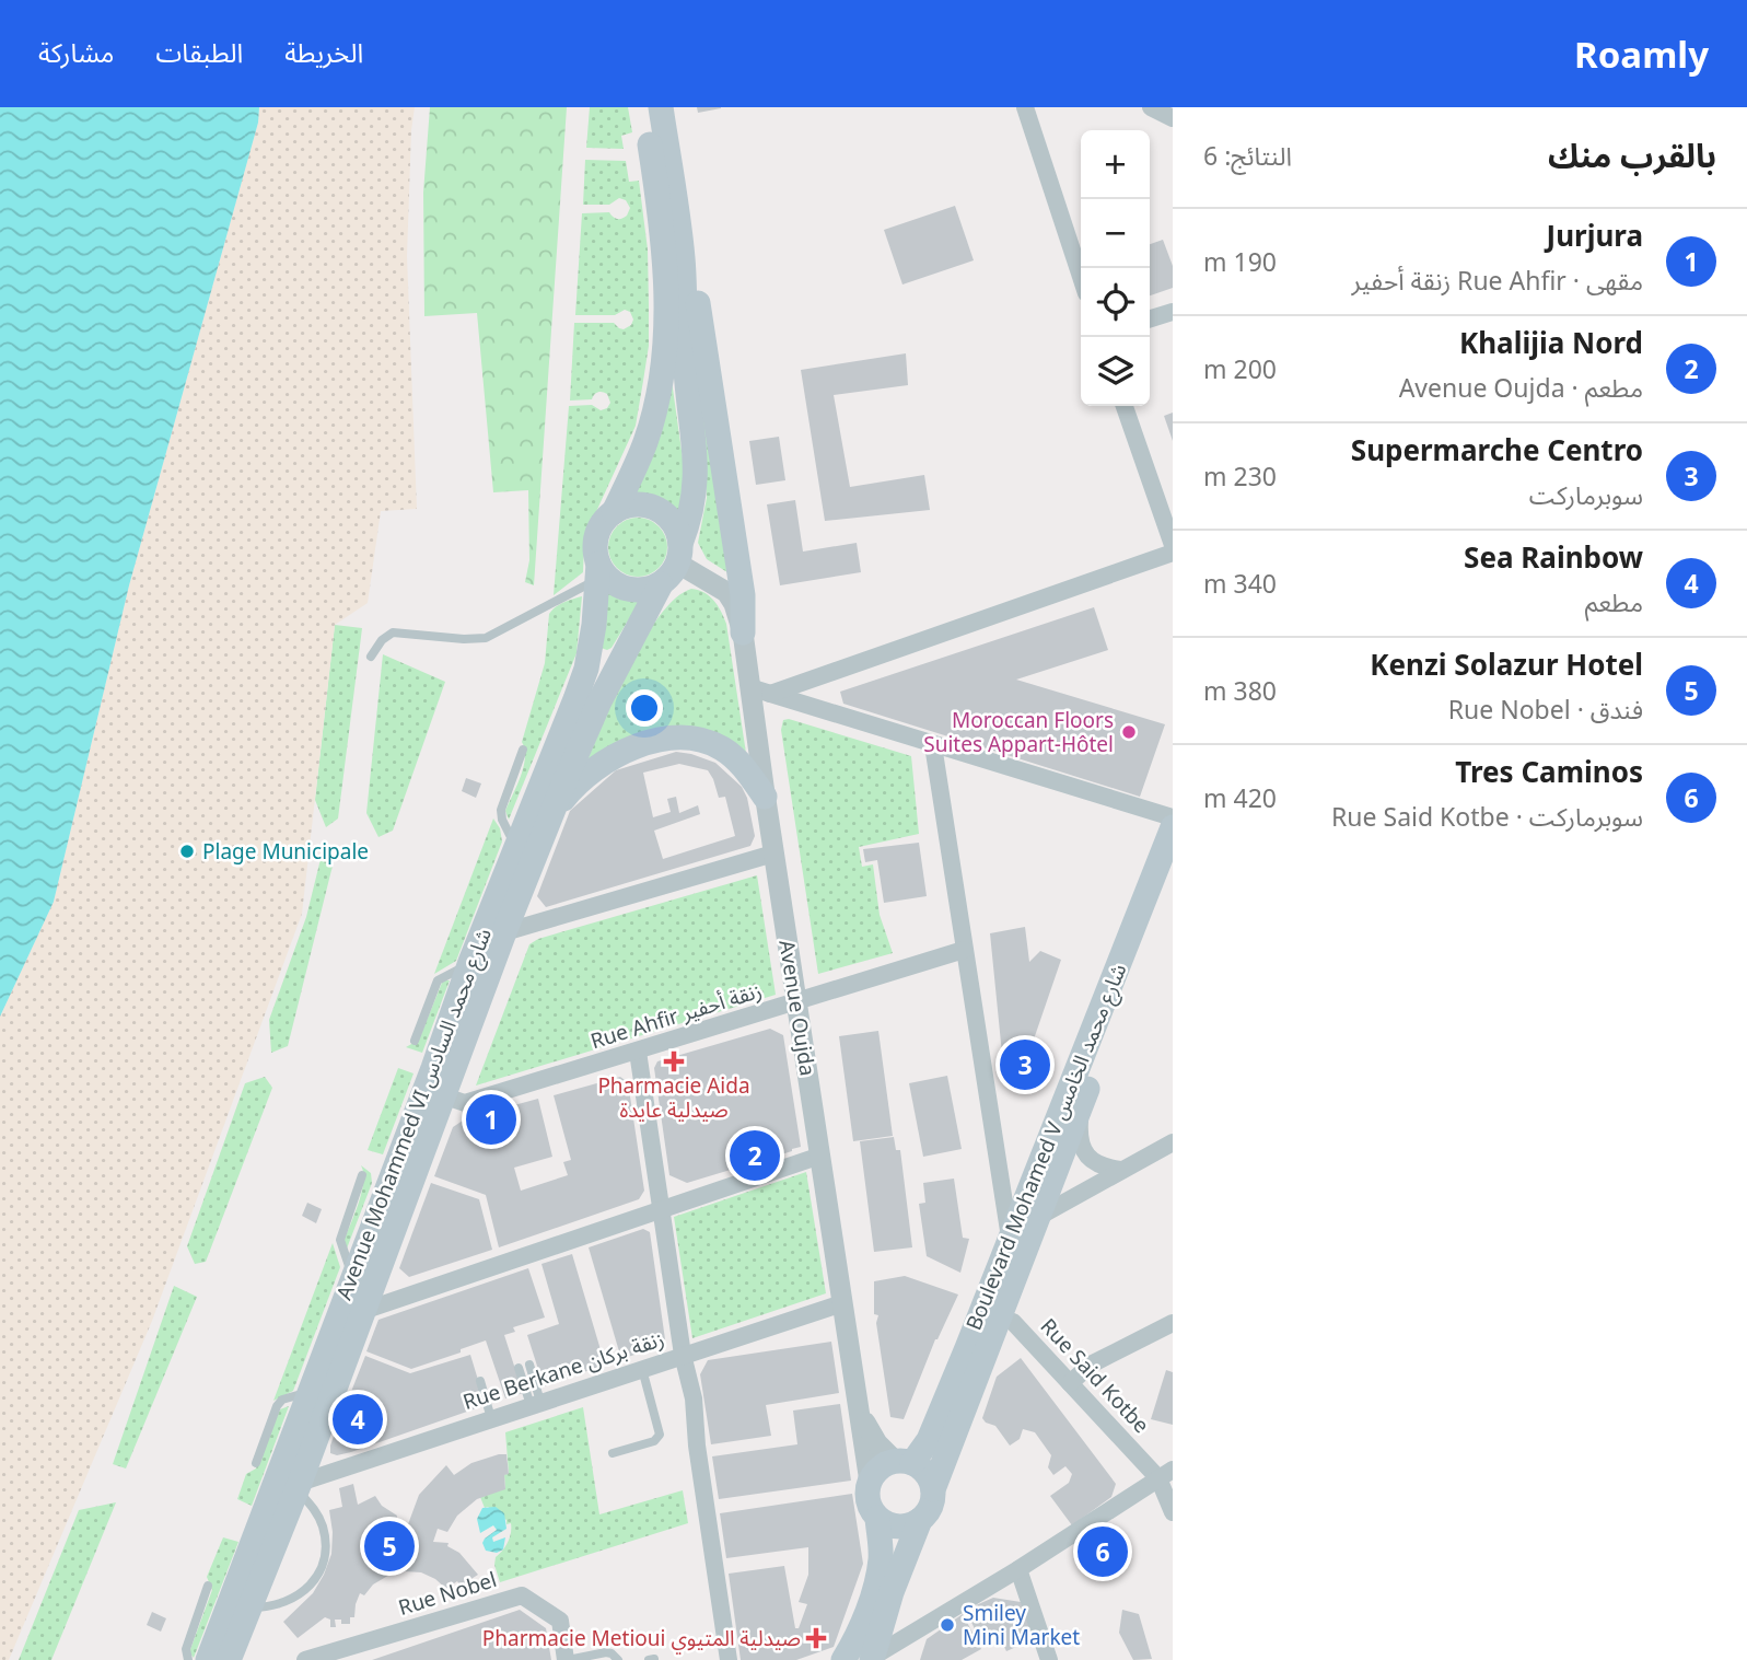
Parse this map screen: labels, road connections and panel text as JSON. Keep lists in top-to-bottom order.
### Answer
{
  "streets": {
    "main road": ["Avenue Mohammed VI شارع محمد السادس", "Boulevard Mohamed V شارع محمد الخامس"],
    "street": [
      "Avenue Oujda",
      "Rue Ahfir زنقة أحفير",
      "Rue Berkane زنقة بركان",
      "Rue Said Kotbe",
      "Rue Nobel"
    ]
  },
  "crossings": [
    ["Avenue Oujda", "Rue Ahfir زنقة أحفير"],
    ["Avenue Oujda", "Avenue Mohammed VI شارع محمد السادس"],
    ["Avenue Oujda", "Boulevard Mohamed V شارع محمد الخامس"],
    ["Avenue Oujda", "Rue Berkane زنقة بركان"],
    ["Rue Ahfir زنقة أحفير", "Avenue Mohammed VI شارع محمد السادس"],
    ["Avenue Mohammed VI شارع محمد السادس", "Rue Berkane زنقة بركان"],
    ["Boulevard Mohamed V شارع محمد الخامس", "Rue Said Kotbe"]
  ],
  "places": {
    "other": ["Moroccan Floors Suites Appart-Hôtel", "Plage Municipale", "Smiley Mini Market"],
    "health": ["Pharmacie Aida صيدلية عايدة", "Pharmacie Metioui صيدلية المتيوي"]
  },
  "page": {
    "header": "Roamly",
    "nav": ["الخريطة", "الطبقات", "مشاركة"],
    "heading": ["بالقرب منك", "النتائج: 6"],
    "map_buttons": ["+", "−"],
    "list": [
      {
        "mark": "1",
        "name": "Jurjura",
        "note": "مقهى · Rue Ahfir زنقة أحفير",
        "value": "190 m"
      },
      {
        "mark": "2",
        "name": "Khalijia Nord",
        "note": "مطعم · Avenue Oujda",
        "value": "200 m"
      },
      {
        "mark": "3",
        "name": "Supermarche Centro",
        "note": "سوبرماركت",
        "value": "230 m"
      },
      {
        "mark": "4",
        "name": "Sea Rainbow",
        "note": "مطعم",
        "value": "340 m"
      },
      {
        "mark": "5",
        "name": "Kenzi Solazur Hotel",
        "note": "فندق · Rue Nobel",
        "value": "380 m"
      },
      {
        "mark": "6",
        "name": "Tres Caminos",
        "note": "سوبرماركت · Rue Said Kotbe",
        "value": "420 m"
      }
    ],
    "pins": [
      "3",
      "1",
      "2",
      "4",
      "5",
      "6"
    ]
  }
}
